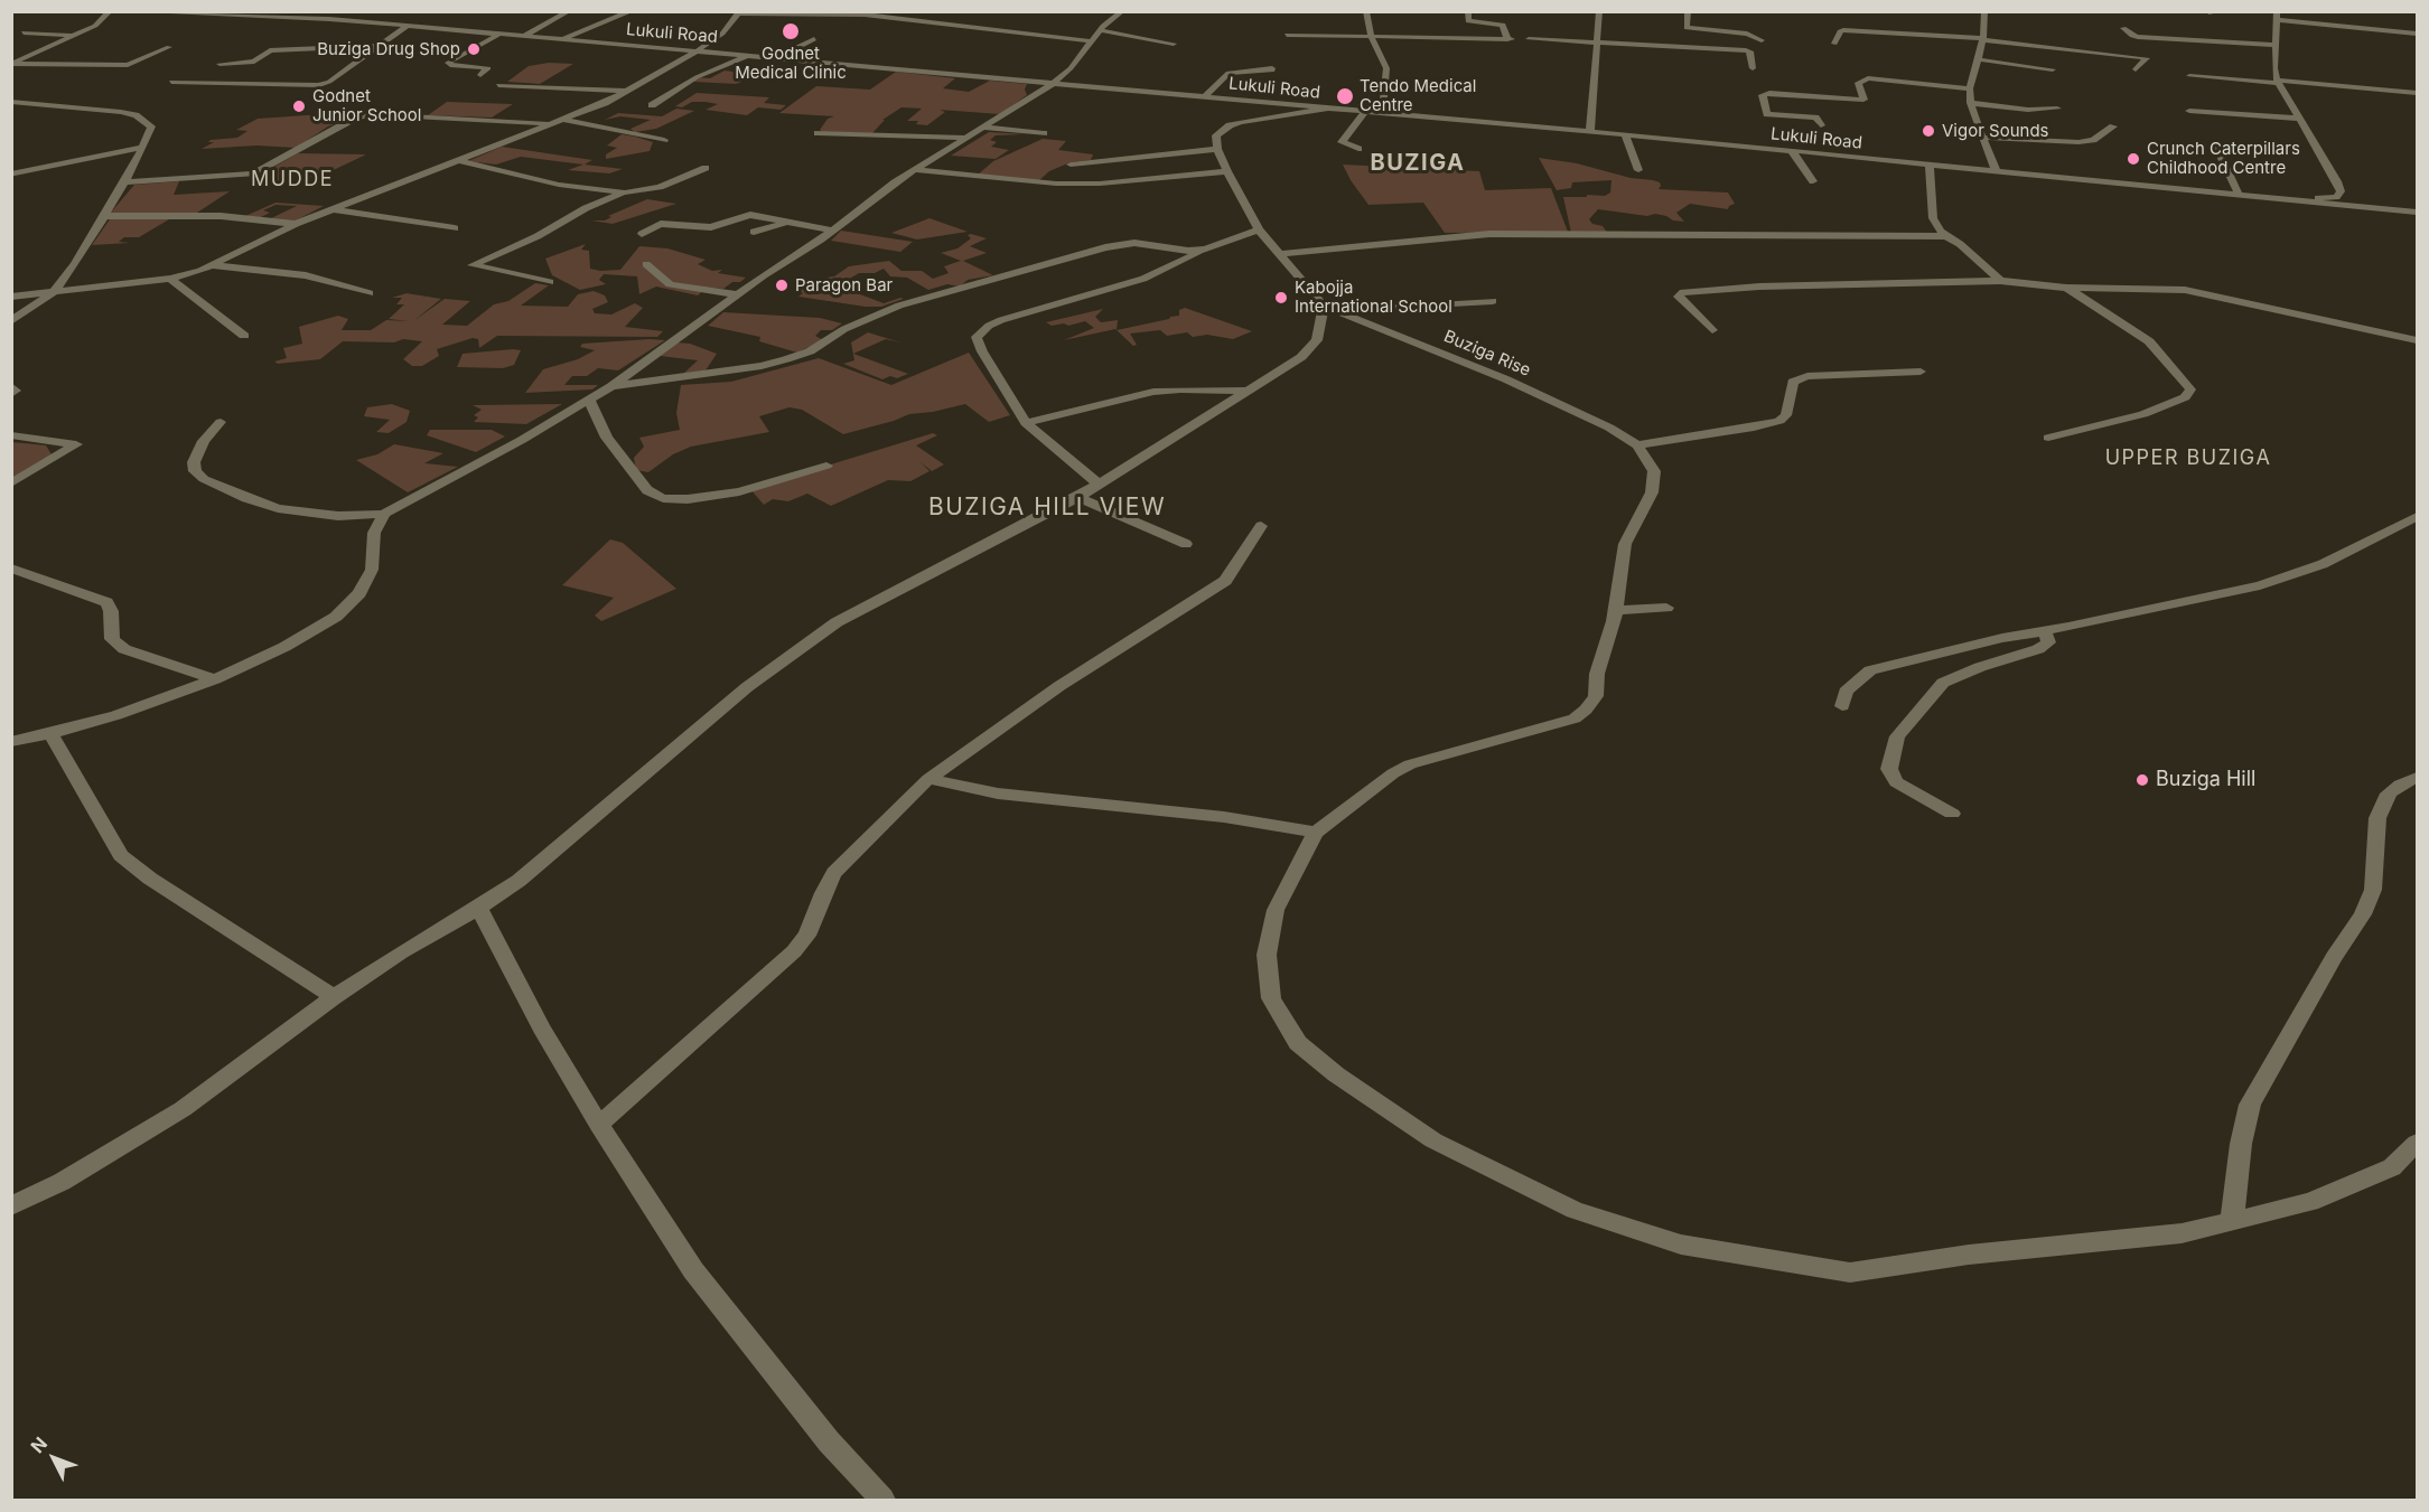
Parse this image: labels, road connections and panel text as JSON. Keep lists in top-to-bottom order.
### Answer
{
  "streets": {
    "street": ["Lukuli Road", "Buziga Rise"]
  },
  "districts": [
    "BUZIGA",
    "MUDDE",
    "UPPER BUZIGA",
    "BUZIGA HILL VIEW"
  ],
  "places": [
    "Godnet Medical Clinic",
    "Buziga Drug Shop",
    "Tendo Medical Centre",
    "Godnet Junior School",
    "Vigor Sounds",
    "Crunch Caterpillars Childhood Centre",
    "Paragon Bar",
    "Kabojja International School",
    "Buziga Hill"
  ],
  "north": "top left"
}
